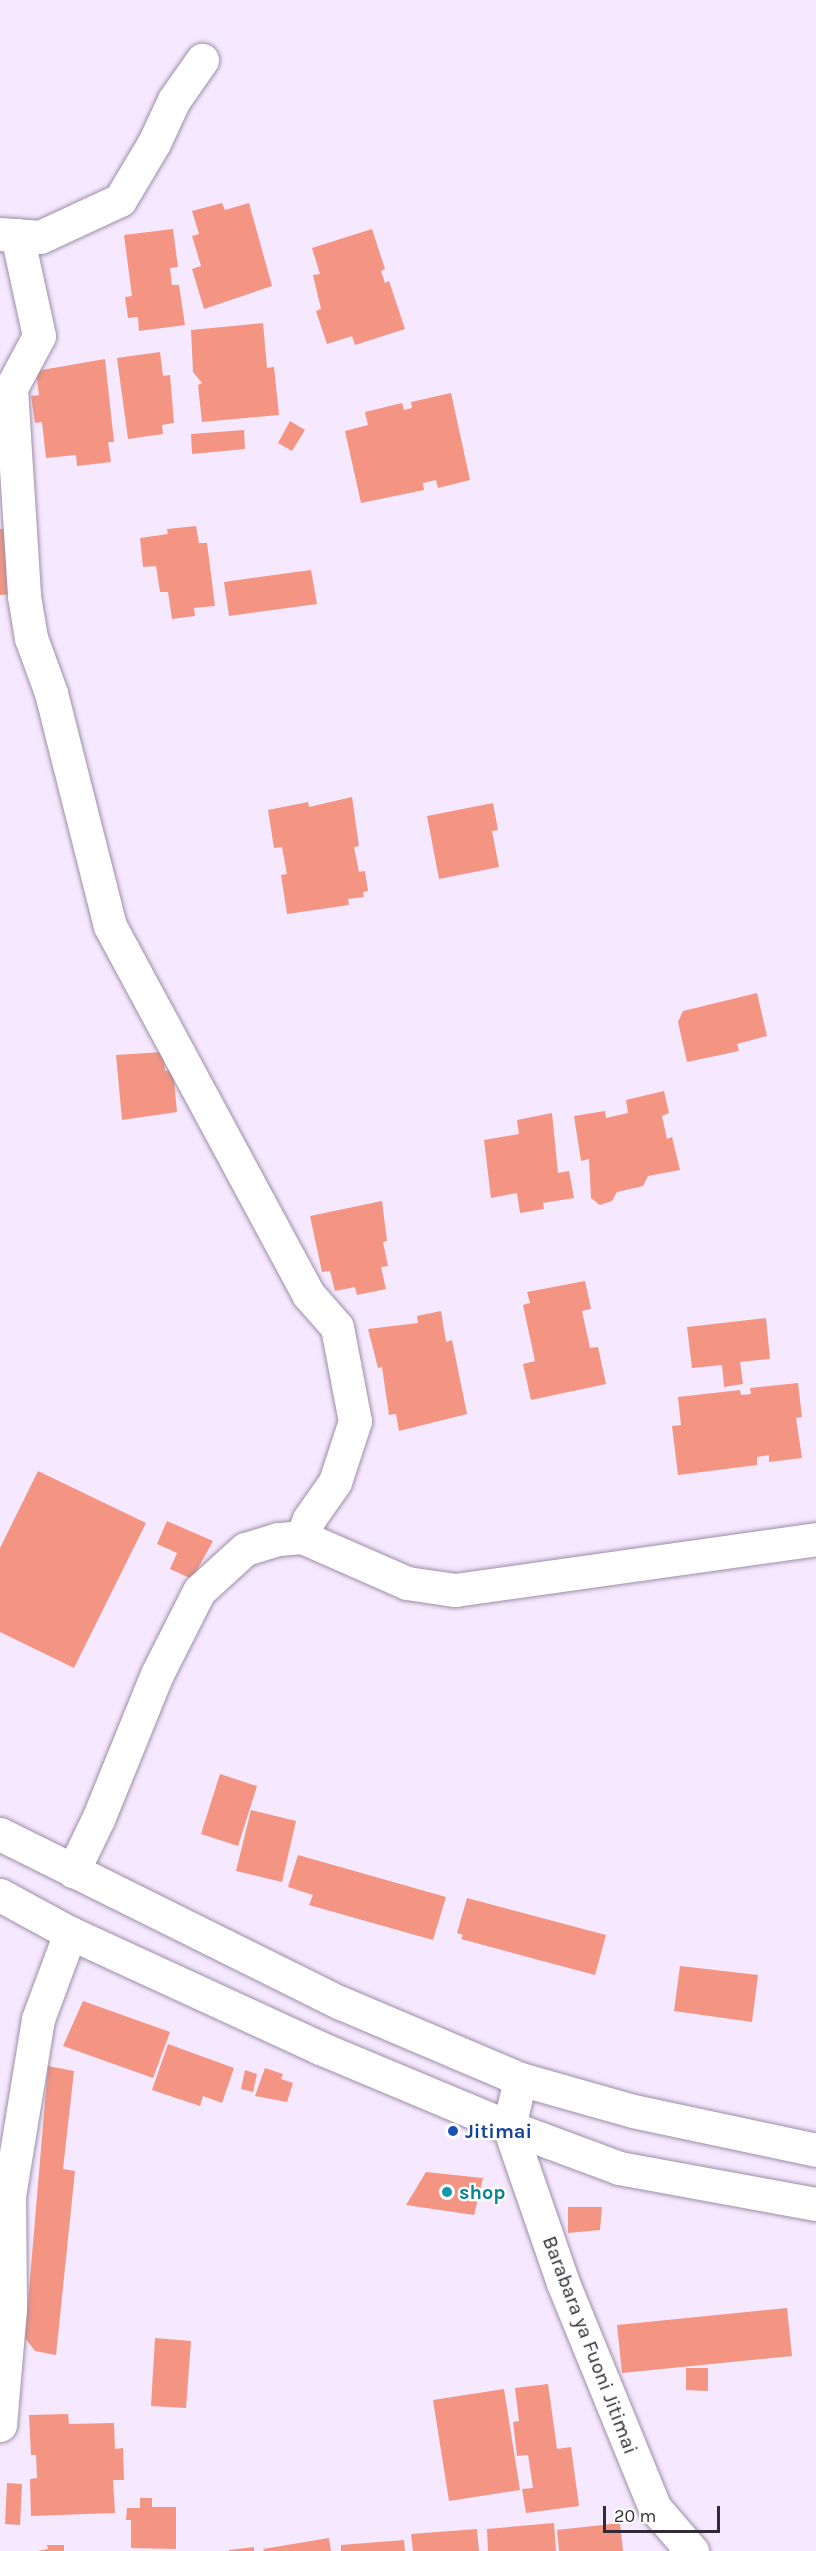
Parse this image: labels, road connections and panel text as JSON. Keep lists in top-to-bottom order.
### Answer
{
  "streets": {
    "street": ["Barabara ya Fuoni Jitimai"]
  },
  "places": ["Jitimai", "shop"],
  "scale_bar": "20 m"
}
